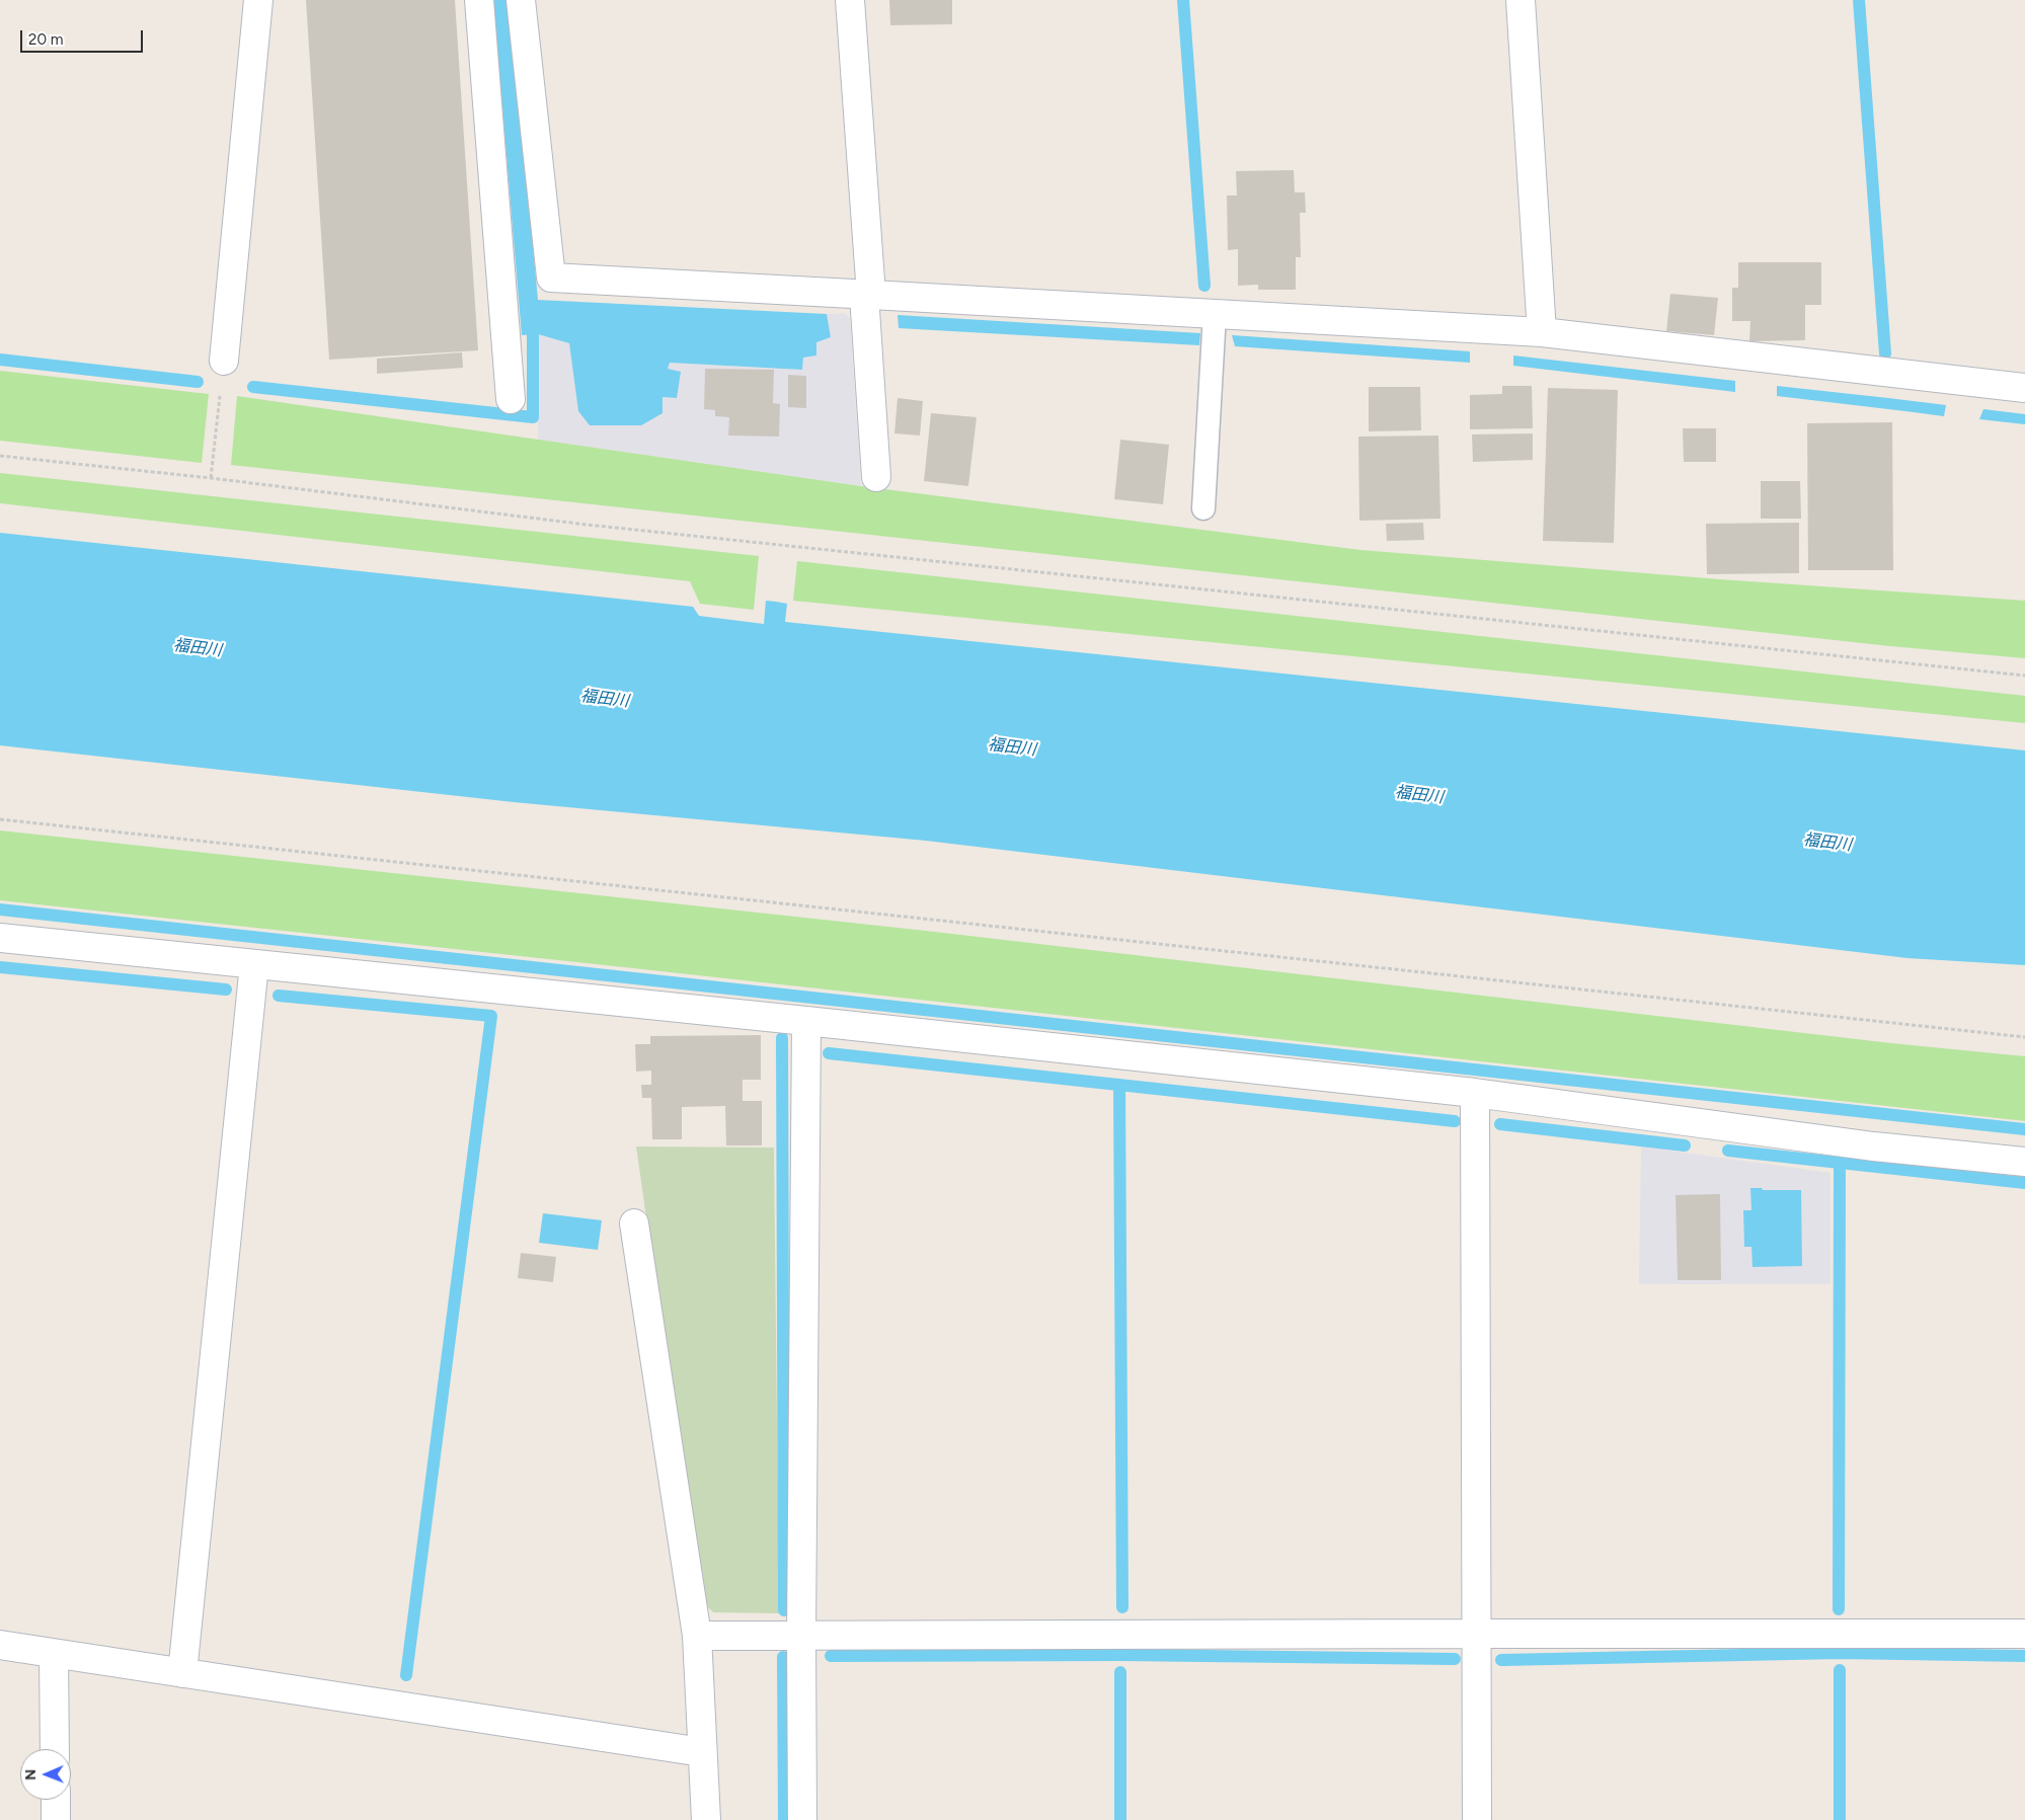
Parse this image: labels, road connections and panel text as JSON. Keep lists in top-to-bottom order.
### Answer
{
  "water": ["福田川"],
  "scale_bar": "20 m",
  "north": "left"
}
